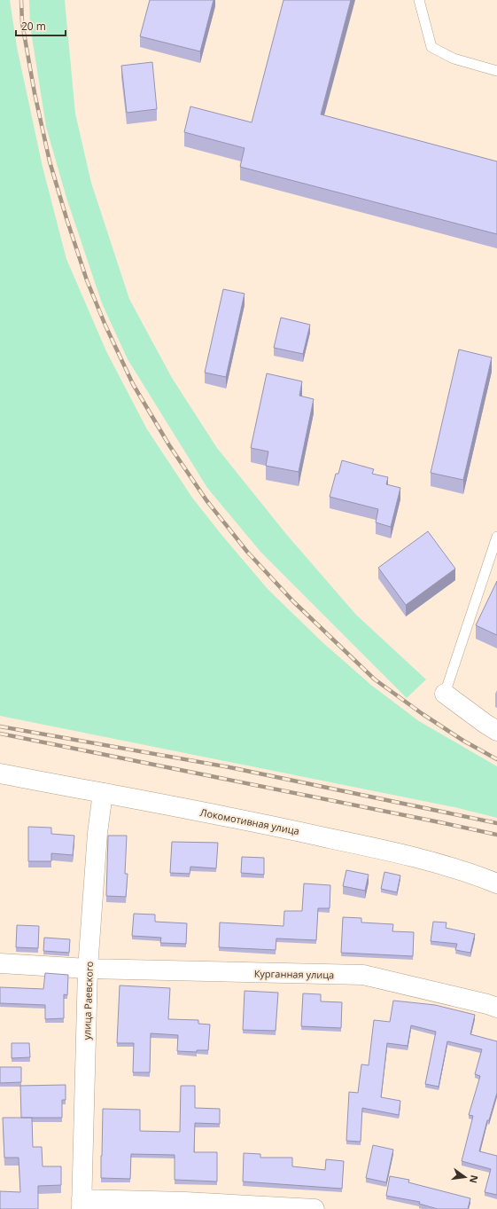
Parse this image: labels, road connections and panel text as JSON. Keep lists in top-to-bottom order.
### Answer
{
  "streets": {
    "street": ["Локомотивная улица", "Курганная улица", "улица Раевского"]
  },
  "crossings": [
    ["Локомотивная улица", "улица Раевского"],
    ["Курганная улица", "улица Раевского"]
  ],
  "scale_bar": "20 m",
  "north": "right"
}
